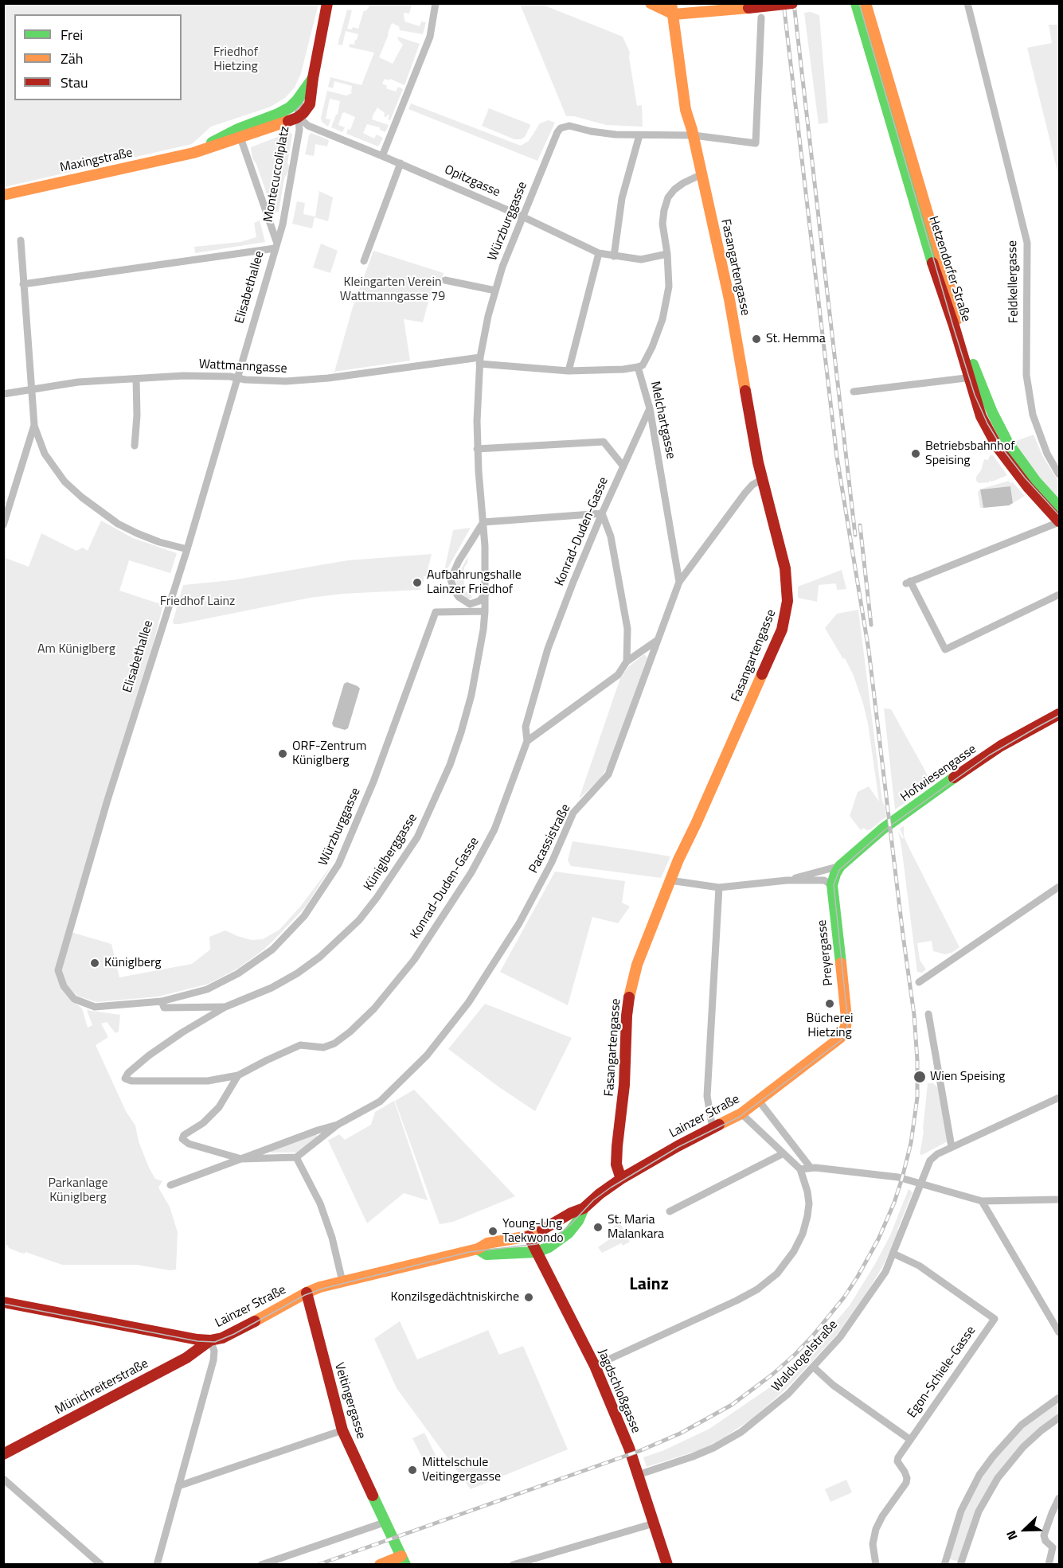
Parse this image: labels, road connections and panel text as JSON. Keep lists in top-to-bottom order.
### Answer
{
  "streets": {
    "main road": [
      "Maxingstraße",
      "Montecuccoliplatz",
      "Fasangartengasse",
      "Hetzendorfer Straße",
      "Hofwiesengasse",
      "Preyergasse",
      "Lainzer Straße",
      "Münichreiterstraße",
      "Jagdschloßgasse",
      "Veitingergasse"
    ],
    "street": [
      "Opitzgasse",
      "Würzburggasse",
      "Feldkellergasse",
      "Elisabethallee",
      "Wattmanngasse",
      "Melchartgasse",
      "Konrad-Duden-Gasse",
      "Pacassistraße",
      "Küniglberggasse",
      "Waldvogelstraße",
      "Egon-Schiele-Gasse"
    ]
  },
  "crossings": [
    ["Maxingstraße", "Montecuccoliplatz"],
    ["Montecuccoliplatz", "Opitzgasse"],
    ["Montecuccoliplatz", "Elisabethallee"],
    ["Opitzgasse", "Würzburggasse"],
    ["Opitzgasse", "Melchartgasse"],
    ["Würzburggasse", "Fasangartengasse"],
    ["Würzburggasse", "Elisabethallee"],
    ["Würzburggasse", "Wattmanngasse"],
    ["Würzburggasse", "Küniglberggasse"],
    ["Fasangartengasse", "Melchartgasse"],
    ["Fasangartengasse", "Hofwiesengasse"],
    ["Fasangartengasse", "Pacassistraße"],
    ["Fasangartengasse", "Lainzer Straße"],
    ["Elisabethallee", "Wattmanngasse"],
    ["Wattmanngasse", "Melchartgasse"],
    ["Melchartgasse", "Konrad-Duden-Gasse"],
    ["Melchartgasse", "Pacassistraße"],
    ["Hofwiesengasse", "Preyergasse"],
    ["Preyergasse", "Lainzer Straße"],
    ["Lainzer Straße", "Münichreiterstraße"],
    ["Lainzer Straße", "Jagdschloßgasse"],
    ["Lainzer Straße", "Veitingergasse"],
    ["Waldvogelstraße", "Egon-Schiele-Gasse"],
    ["Waldvogelstraße", "Jagdschloßgasse"]
  ],
  "districts": ["Lainz"],
  "parks": [
    "Friedhof Hietzing",
    "Kleingarten Verein Wattmanngasse 79",
    "Friedhof Lainz",
    "Am Küniglberg",
    "Parkanlage Küniglberg"
  ],
  "places": [
    "St. Hemma",
    "Betriebsbahnhof Speising",
    "Aufbahrungshalle Lainzer Friedhof",
    "ORF-Zentrum Küniglberg",
    "Küniglberg",
    "Bücherei Hietzing",
    "Wien Speising",
    "St. Maria Malankara",
    "Young-Ung Taekwondo",
    "Konzilsgedächtniskirche",
    "Mittelschule Veitingergasse"
  ],
  "legend": ["Frei", "Zäh", "Stau"],
  "north": "bottom left"
}
